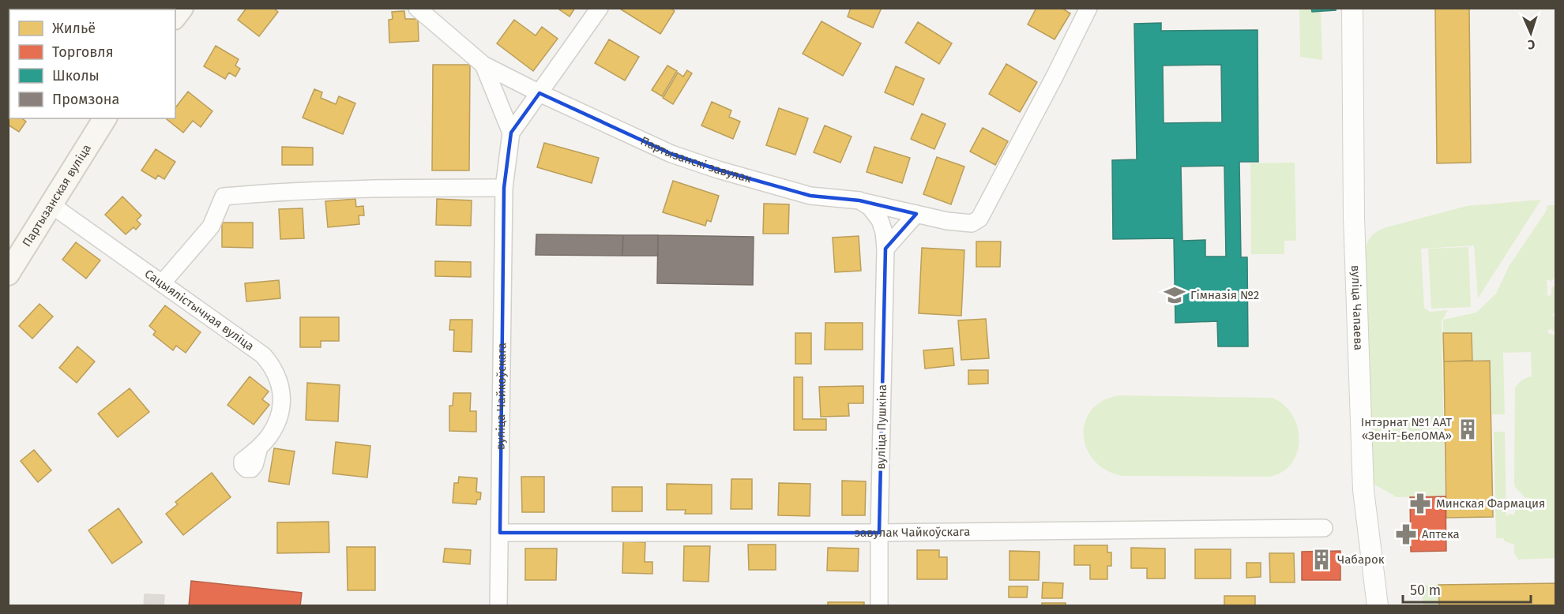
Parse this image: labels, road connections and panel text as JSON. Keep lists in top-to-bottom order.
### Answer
{
  "streets": {
    "main road": ["Партызанская вуліца"],
    "street": [
      "Партызанскі завулак",
      "вуліца Чапаева",
      "Сацыялістычная вуліца",
      "вуліца Чайкоўскага",
      "вуліца Пушкіна",
      "завулак Чайкоўскага"
    ]
  },
  "crossings": [
    ["Партызанскі завулак", "вуліца Чайкоўскага"],
    ["Партызанская вуліца", "Сацыялістычная вуліца"],
    ["вуліца Чайкоўскага", "завулак Чайкоўскага"],
    ["вуліца Пушкіна", "завулак Чайкоўскага"]
  ],
  "places": {
    "school or university": ["Гімназія №2"],
    "building": ["Інтэрнат №1 ААТ «Зеніт-БелОМА»", "Чабарок"],
    "pharmacy": ["Минская Фармация", "Аптека"]
  },
  "legend": [
    "Жильё",
    "Торговля",
    "Школы",
    "Промзона"
  ],
  "scale_bar": "50 m",
  "north": "bottom"
}
